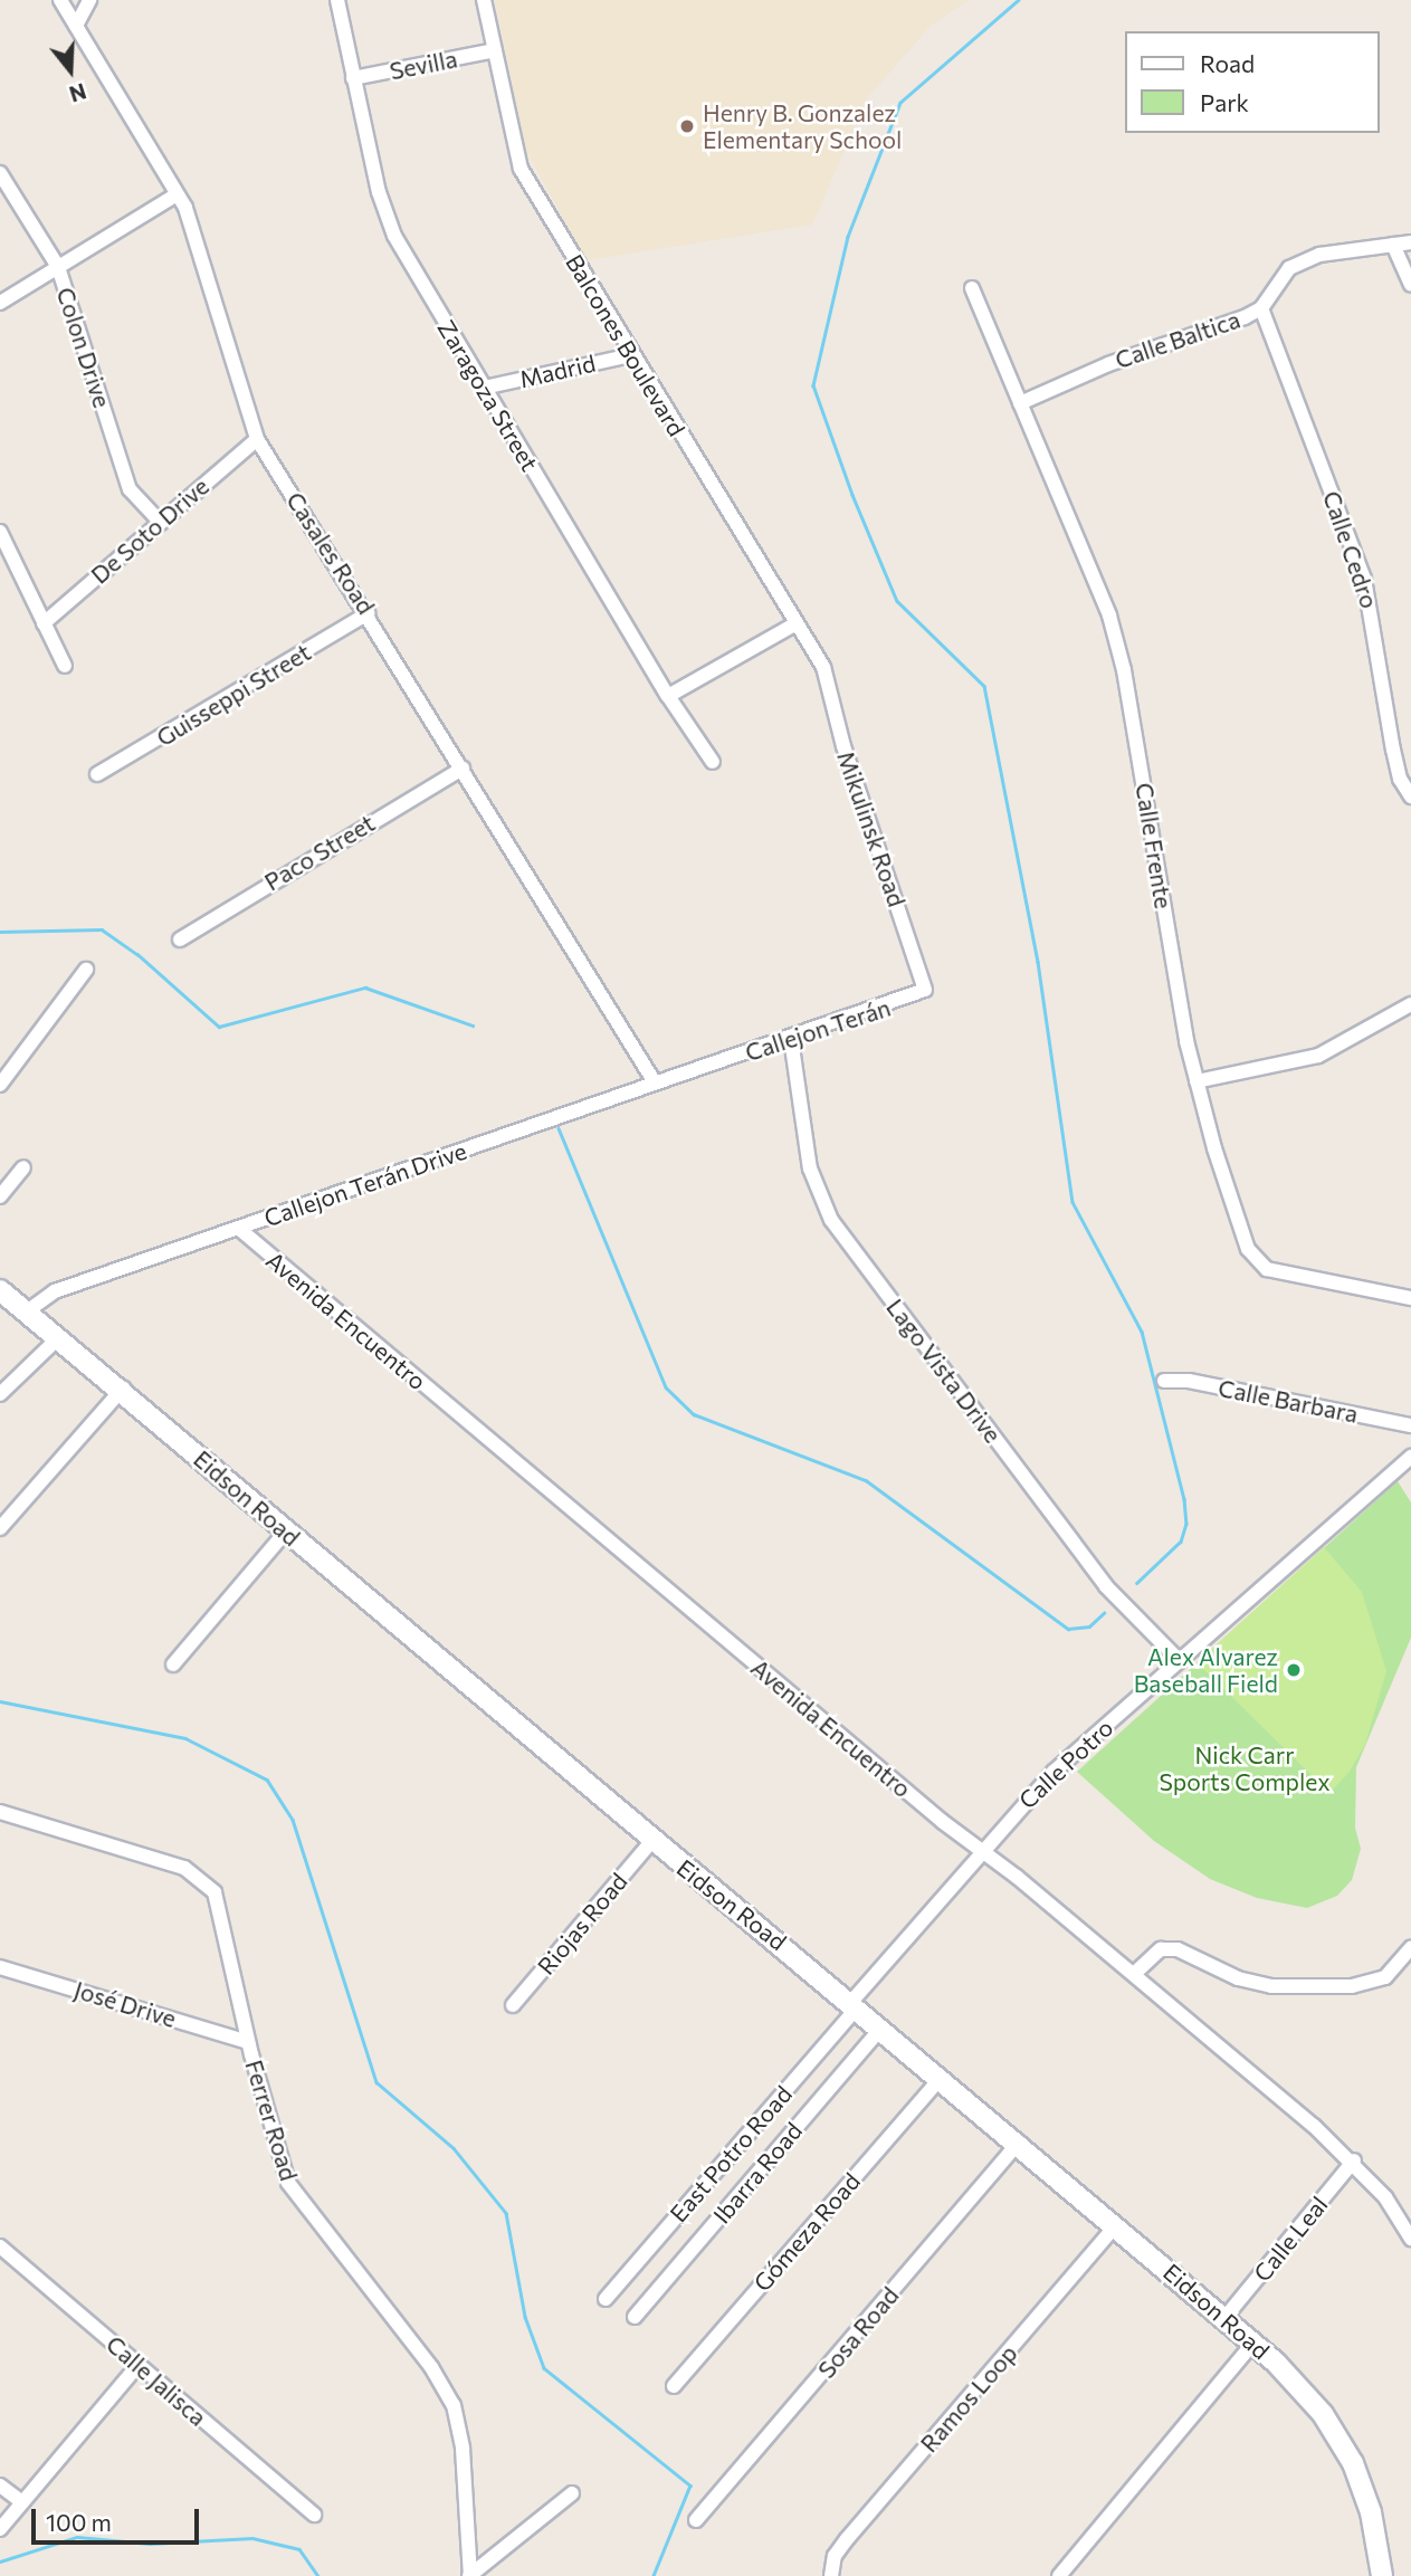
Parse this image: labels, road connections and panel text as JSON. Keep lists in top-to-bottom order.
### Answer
{
  "streets": {
    "street": [
      "Sevilla",
      "Calle Baltica",
      "Balcones Boulevard",
      "Colon Drive",
      "Madrid",
      "Zaragoza Street",
      "De Soto Drive",
      "Calle Cedro",
      "Casales Road",
      "Guisseppi Street",
      "Mikulinsk Road",
      "Calle Frente",
      "Paco Street",
      "Callejon Terán",
      "Callejon Terán Drive",
      "Avenida Encuentro",
      "Lago Vista Drive",
      "Calle Barbara",
      "Eidson Road",
      "Calle Potro",
      "Riojas Road",
      "José Drive",
      "Ferrer Road",
      "East Potro Road",
      "Ibarra Road",
      "Gómeza Road",
      "Calle Leal",
      "Sosa Road",
      "Calle Jalisca",
      "Ramos Loop"
    ]
  },
  "crossings": [
    ["Sevilla", "Balcones Boulevard"],
    ["Sevilla", "Zaragoza Street"],
    ["Calle Baltica", "Calle Cedro"],
    ["Calle Baltica", "Calle Frente"],
    ["Balcones Boulevard", "Madrid"],
    ["Balcones Boulevard", "Mikulinsk Road"],
    ["Colon Drive", "De Soto Drive"],
    ["Madrid", "Zaragoza Street"],
    ["De Soto Drive", "Casales Road"],
    ["Casales Road", "Guisseppi Street"],
    ["Casales Road", "Paco Street"],
    ["Casales Road", "Callejon Terán Drive"],
    ["Mikulinsk Road", "Callejon Terán"],
    ["Callejon Terán", "Callejon Terán Drive"],
    ["Callejon Terán", "Lago Vista Drive"],
    ["Callejon Terán Drive", "Avenida Encuentro"],
    ["Callejon Terán Drive", "Eidson Road"],
    ["Avenida Encuentro", "Calle Potro"],
    ["Avenida Encuentro", "Calle Leal"],
    ["Lago Vista Drive", "Calle Potro"],
    ["Eidson Road", "Calle Potro"],
    ["Eidson Road", "Riojas Road"],
    ["Eidson Road", "East Potro Road"],
    ["Eidson Road", "Ibarra Road"],
    ["Eidson Road", "Gómeza Road"],
    ["Eidson Road", "Calle Leal"],
    ["Eidson Road", "Sosa Road"],
    ["Eidson Road", "Ramos Loop"],
    ["Calle Potro", "East Potro Road"],
    ["José Drive", "Ferrer Road"]
  ],
  "parks": ["Nick Carr Sports Complex"],
  "places": ["Henry B. Gonzalez Elementary School", "Alex Alvarez Baseball Field"],
  "legend": ["Road", "Park"],
  "scale_bar": "100 m",
  "north": "bottom"
}
